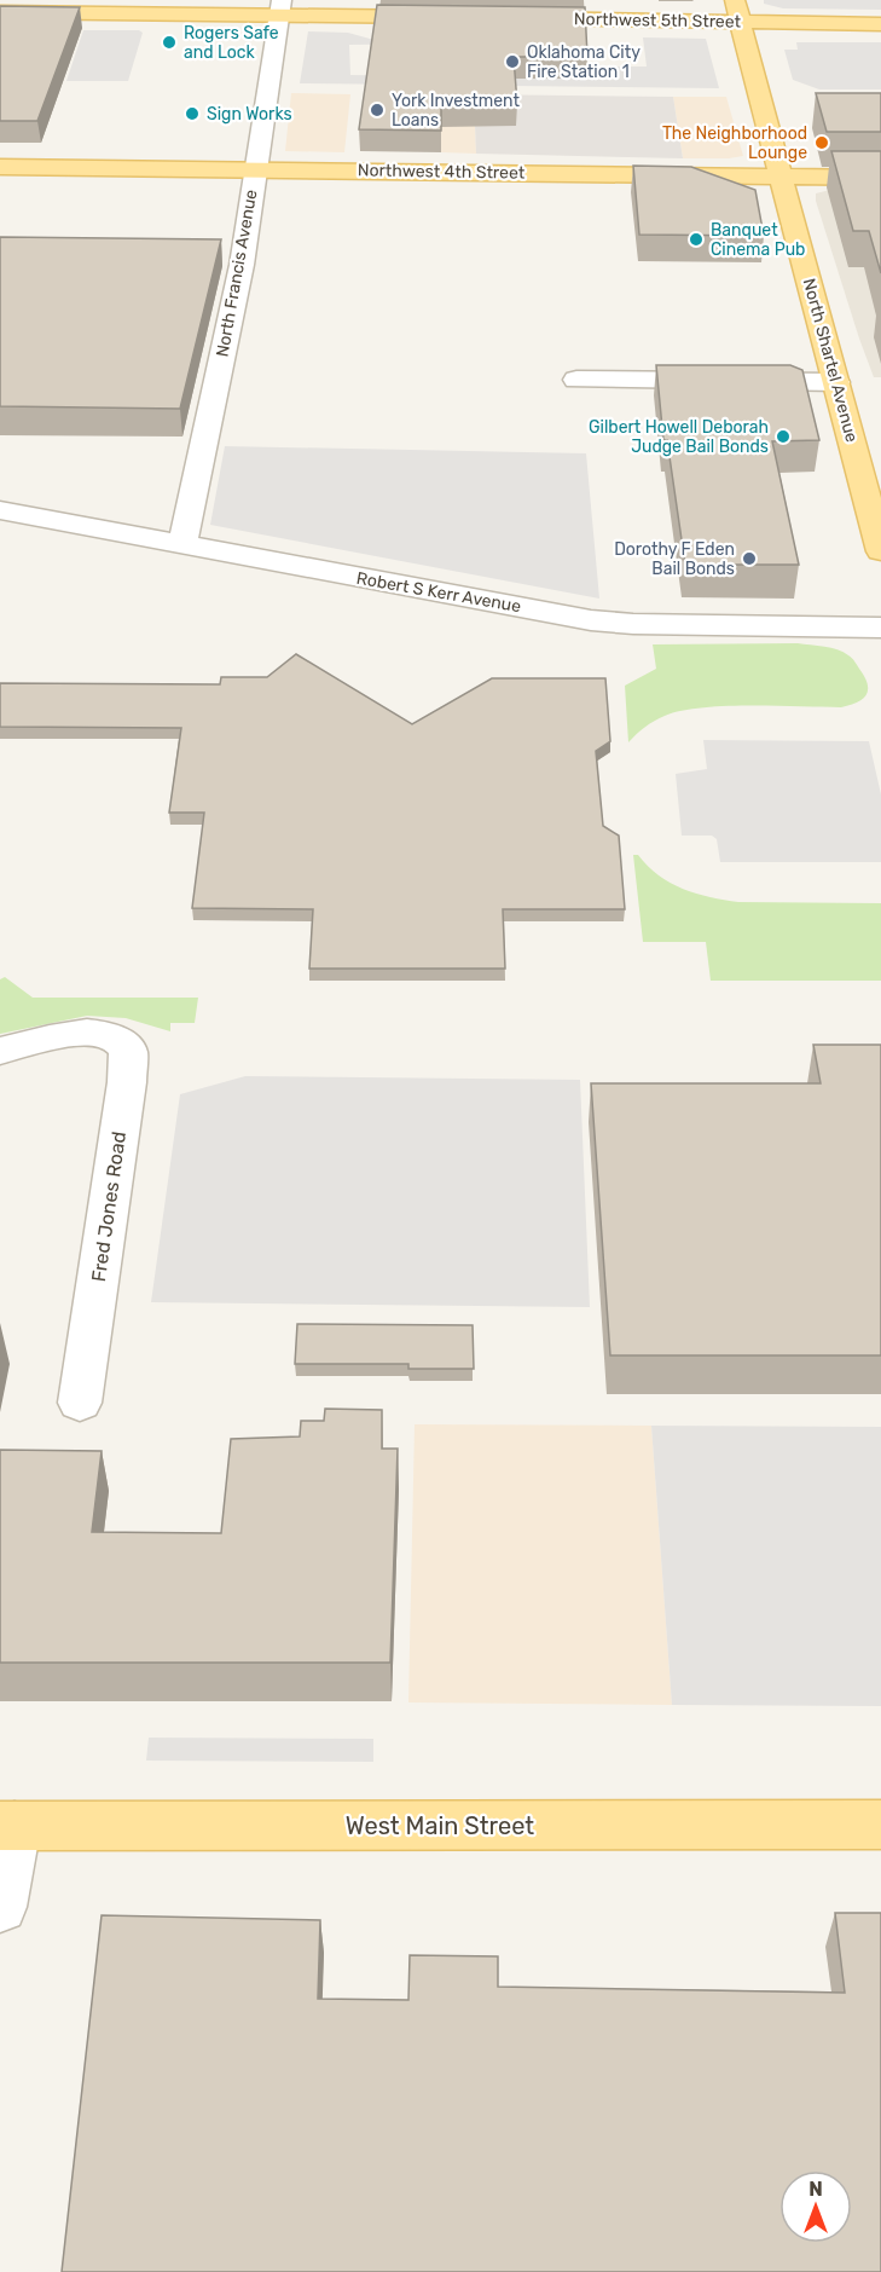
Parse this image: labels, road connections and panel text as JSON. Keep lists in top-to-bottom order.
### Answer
{
  "streets": {
    "main road": [
      "Northwest 5th Street",
      "Northwest 4th Street",
      "North Shartel Avenue",
      "West Main Street"
    ],
    "street": ["North Francis Avenue", "Robert S Kerr Avenue", "Fred Jones Road"]
  },
  "crossings": [
    ["Northwest 5th Street", "North Shartel Avenue"],
    ["Northwest 4th Street", "North Francis Avenue"],
    ["Northwest 4th Street", "North Shartel Avenue"],
    ["North Francis Avenue", "Robert S Kerr Avenue"]
  ],
  "places": [
    "Rogers Safe and Lock",
    "Oklahoma City Fire Station 1",
    "York Investment Loans",
    "Sign Works",
    "The Neighborhood Lounge",
    "Banquet Cinema Pub",
    "Gilbert Howell Deborah Judge Bail Bonds",
    "Dorothy F Eden Bail Bonds"
  ],
  "north": "top"
}
